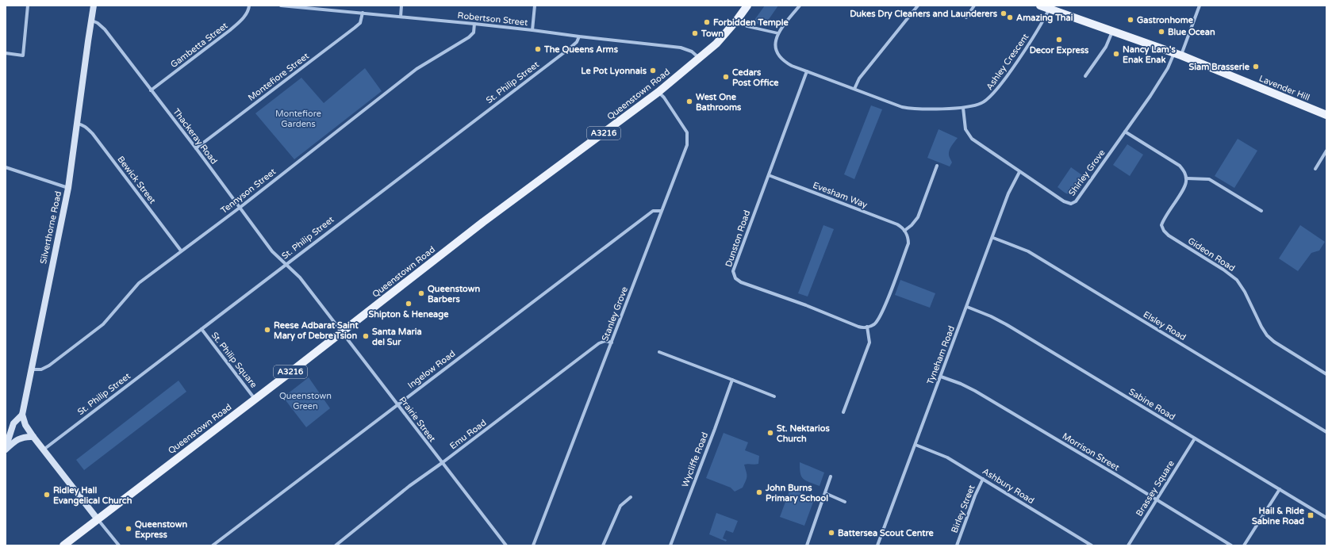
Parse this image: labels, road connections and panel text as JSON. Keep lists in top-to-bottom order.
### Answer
{
  "streets": {
    "main road": [
      "Lavender Hill",
      "Queenstown Road",
      "A3216",
      "Silverthorne Road"
    ],
    "street": [
      "Robertson Street",
      "Gambetta Street",
      "Ashley Crescent",
      "Montefiore Street",
      "St. Philip Street",
      "Thackeray Road",
      "Shirley Grove",
      "Bewick Street",
      "Tennyson Street",
      "Evesham Way",
      "Dunston Road",
      "Gideon Road",
      "Stanley Grove",
      "Elsley Road",
      "Tyneham Road",
      "St. Philip Square",
      "Ingelow Road",
      "Sabine Road",
      "Prairie Street",
      "Emu Road",
      "Morrison Street",
      "Wycliffe Road",
      "Ashbury Road",
      "Brassey Square",
      "Birley Street"
    ]
  },
  "crossings": [
    ["Robertson Street", "Montefiore Street"],
    ["Robertson Street", "St. Philip Street"],
    ["Robertson Street", "Queenstown Road"],
    ["Robertson Street", "Tennyson Street"],
    ["Gambetta Street", "Thackeray Road"],
    ["Ashley Crescent", "Lavender Hill"],
    ["Ashley Crescent", "Shirley Grove"],
    ["Ashley Crescent", "Dunston Road"],
    ["Montefiore Street", "Thackeray Road"],
    ["St. Philip Street", "Thackeray Road"],
    ["St. Philip Street", "St. Philip Square"],
    ["Lavender Hill", "Shirley Grove"],
    ["Queenstown Road", "Stanley Grove"],
    ["Queenstown Road", "St. Philip Square"],
    ["Queenstown Road", "Prairie Street"],
    ["Thackeray Road", "Tennyson Street"],
    ["Thackeray Road", "Silverthorne Road"],
    ["Shirley Grove", "Tyneham Road"],
    ["Bewick Street", "Tennyson Street"],
    ["Bewick Street", "Silverthorne Road"],
    ["Tennyson Street", "Silverthorne Road"],
    ["Evesham Way", "Dunston Road"],
    ["Stanley Grove", "Ingelow Road"],
    ["Stanley Grove", "Emu Road"],
    ["Elsley Road", "Tyneham Road"],
    ["Tyneham Road", "Sabine Road"],
    ["Tyneham Road", "Morrison Street"],
    ["Tyneham Road", "Ashbury Road"],
    ["Ingelow Road", "Prairie Street"],
    ["Sabine Road", "Brassey Square"],
    ["Prairie Street", "Emu Road"],
    ["Morrison Street", "Brassey Square"],
    ["Ashbury Road", "Birley Street"]
  ],
  "parks": ["Montefiore Gardens", "Queenstown Green"],
  "places": {
    "other": [
      "Dukes Dry Cleaners and Launderers",
      "Amazing Thai",
      "Gastronhome",
      "Forbidden Temple",
      "Blue Ocean",
      "Town",
      "Decor Express",
      "The Queens Arms",
      "Nancy Lam's Enak Enak",
      "Siam Brasserie",
      "Le Pot Lyonnais",
      "Cedars Post Office",
      "West One Bathrooms",
      "Queenstown Barbers",
      "Shipton & Heneage",
      "Reese Adbarat Saint Mary of Debre Tsion",
      "Santa Maria del Sur",
      "St. Nektarios Church",
      "John Burns Primary School",
      "Ridley Hall Evangelical Church",
      "Queenstown Express",
      "Battersea Scout Centre"
    ],
    "transit": ["Hail & Ride Sabine Road"]
  }
}
